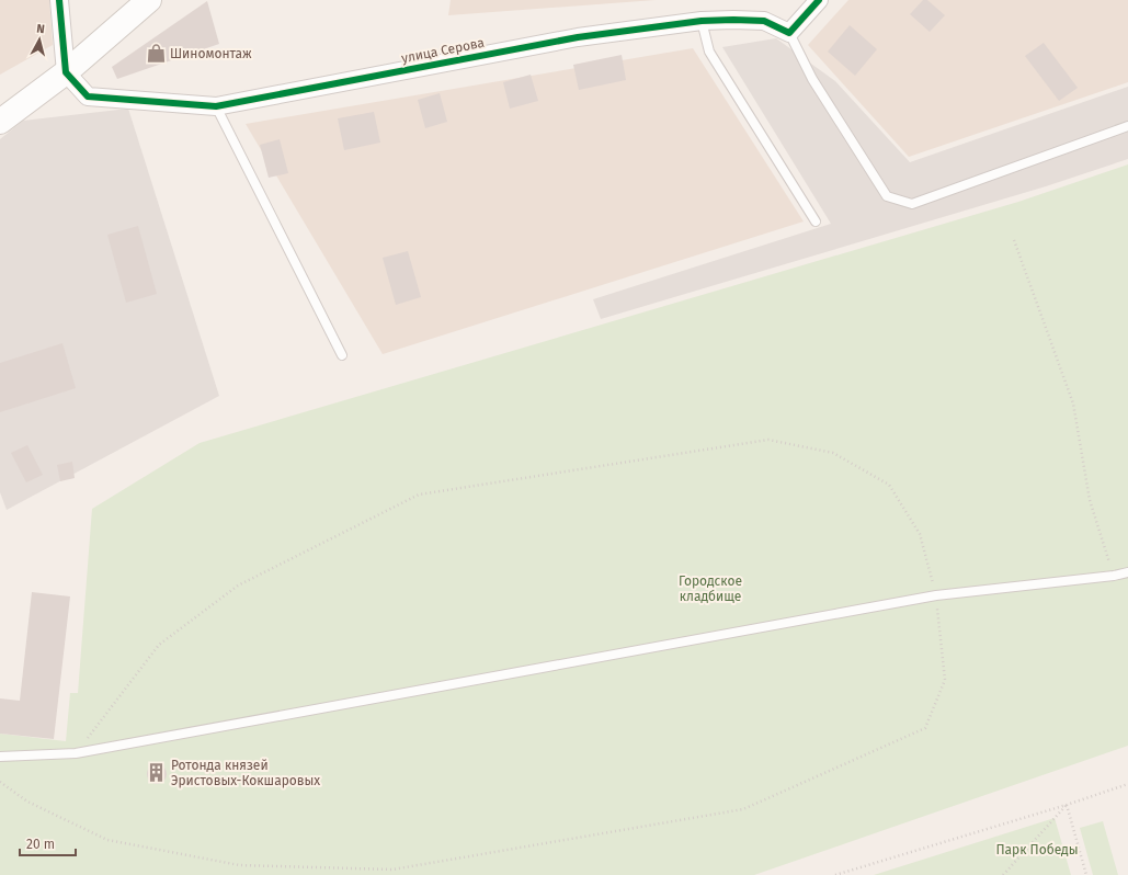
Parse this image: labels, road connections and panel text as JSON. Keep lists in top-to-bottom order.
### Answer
{
  "streets": {
    "street": ["улица Серова"]
  },
  "parks": ["Городское кладбище", "Парк Победы"],
  "places": {
    "shop": ["Шиномонтаж"],
    "building": ["Ротонда князей Эристовых-Кокшаровых"]
  },
  "scale_bar": "20 m",
  "north": "top"
}
